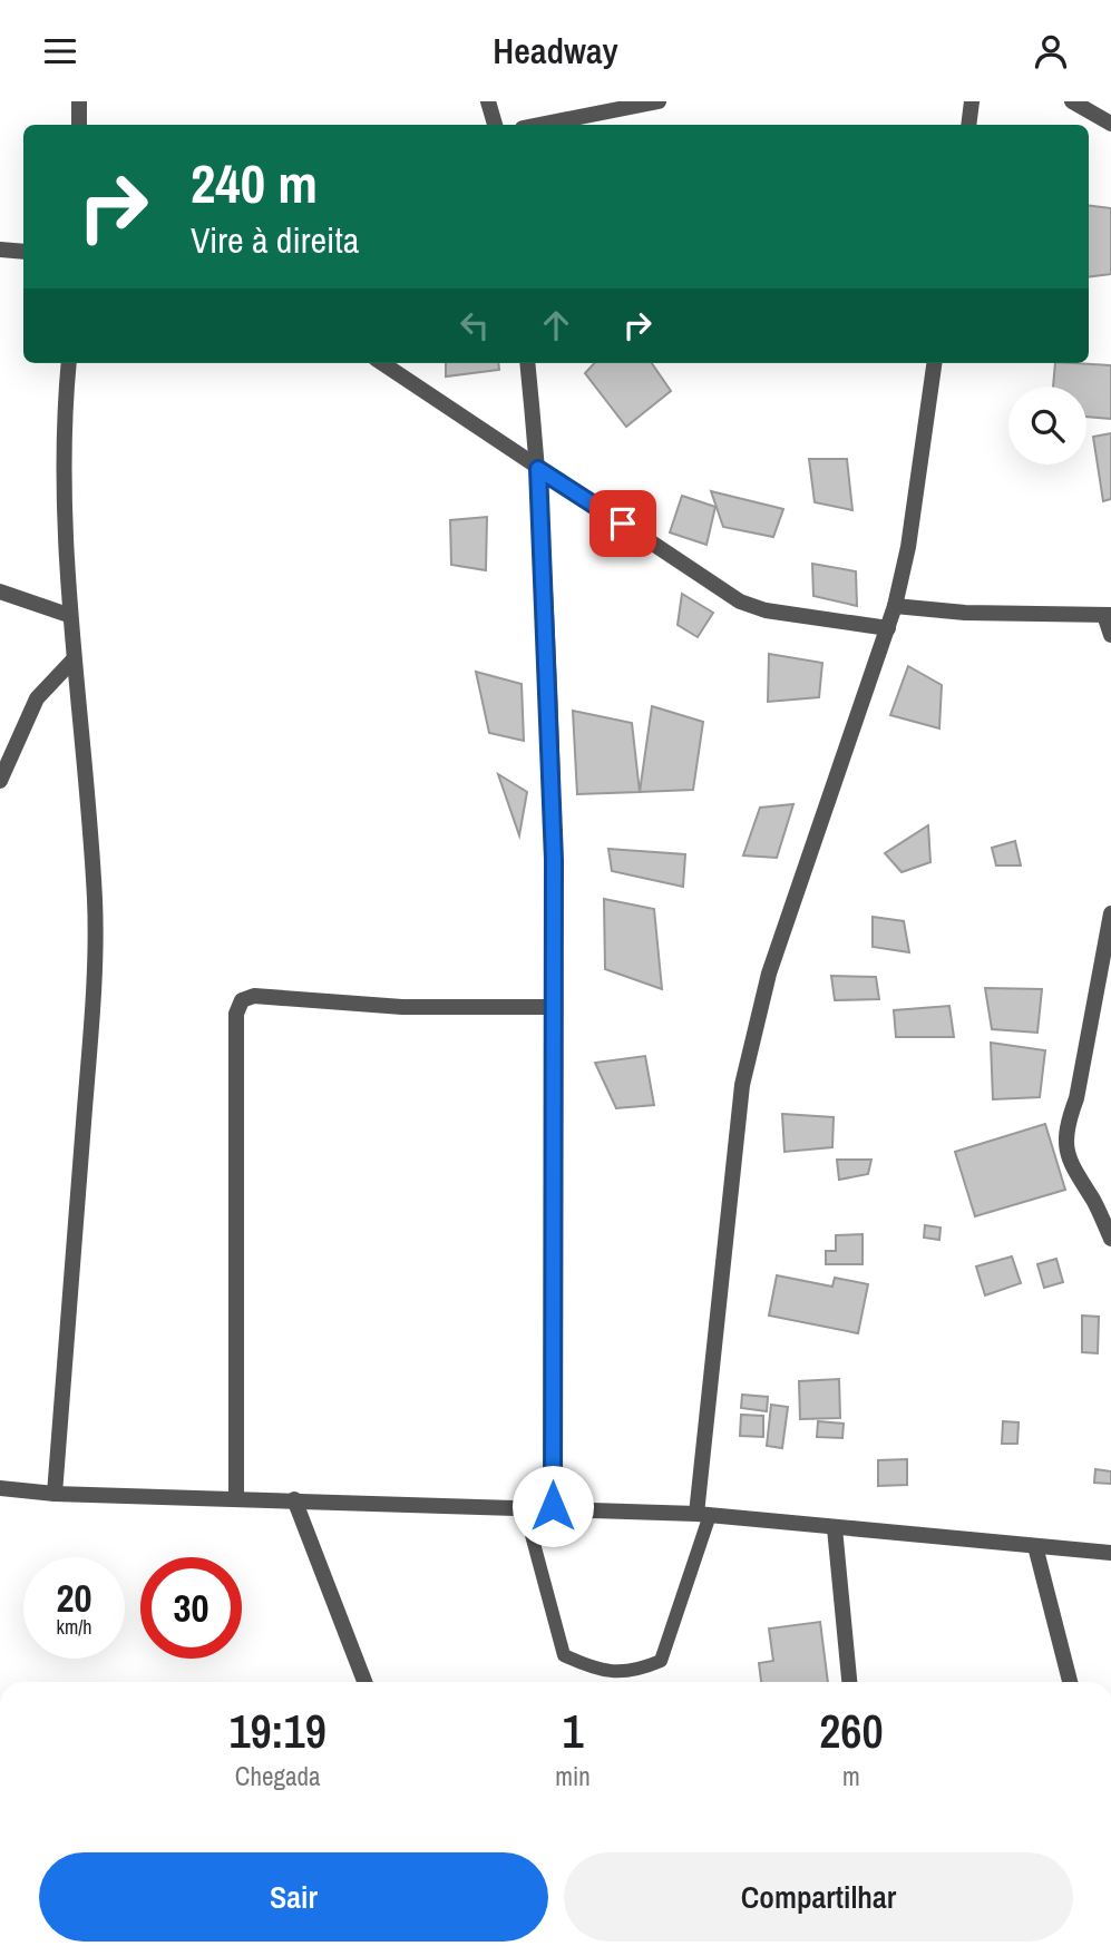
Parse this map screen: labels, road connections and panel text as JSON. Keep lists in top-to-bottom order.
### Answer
{
  "page": {
    "header": "Headway",
    "turn": ["240 m", "Vire à direita"],
    "speed": "20 km/h",
    "limit": "30",
    "eta": [
      "19:19",
      "Chegada",
      "1",
      "min",
      "260",
      "m"
    ],
    "buttons": ["Sair", "Compartilhar"]
  }
}
